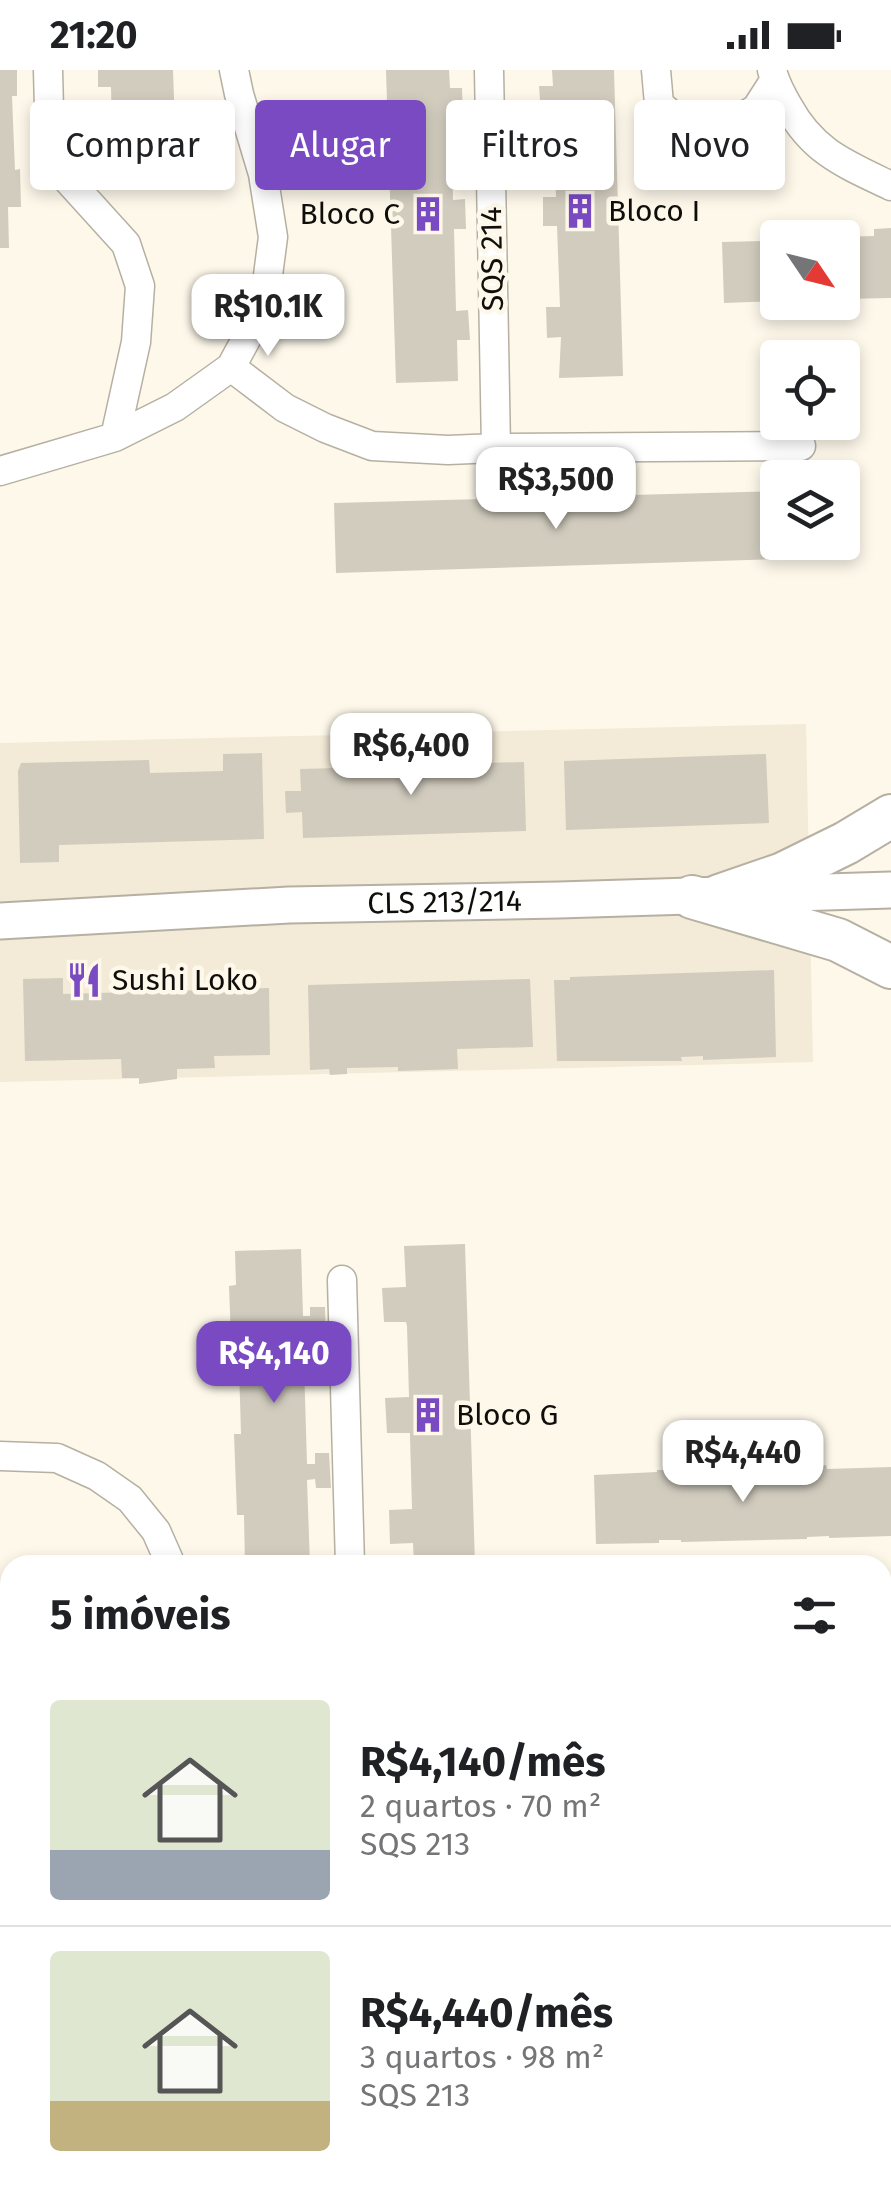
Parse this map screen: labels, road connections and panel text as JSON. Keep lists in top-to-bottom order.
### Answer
{
  "streets": {
    "street": ["SQS 214", "CLS 213/214"]
  },
  "places": {
    "building": ["Bloco I", "Bloco C", "Bloco G"],
    "restaurant": ["Sushi Loko"]
  },
  "north": "bottom right",
  "page": {
    "status": "21:20",
    "chip": [
      "Comprar",
      "Alugar",
      "Filtros",
      "Novo"
    ],
    "price": [
      "R$10.1K",
      "R$3,500",
      "R$6,400",
      "R$4,140",
      "R$4,440"
    ],
    "heading": "5 imóveis",
    "list": [
      {
        "name": "R$4,140/mês",
        "note": "2 quartos · 70 m² · SQS 213"
      },
      {
        "name": "R$4,440/mês",
        "note": "3 quartos · 98 m² · SQS 213"
      }
    ]
  }
}
